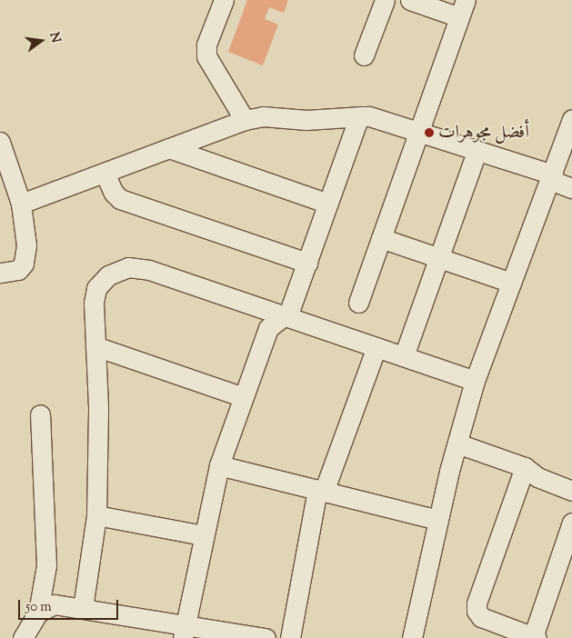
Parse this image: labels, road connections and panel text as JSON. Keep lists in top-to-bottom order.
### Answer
{
  "places": ["أفضل مجوهرات"],
  "scale_bar": "50 m",
  "north": "right"
}
